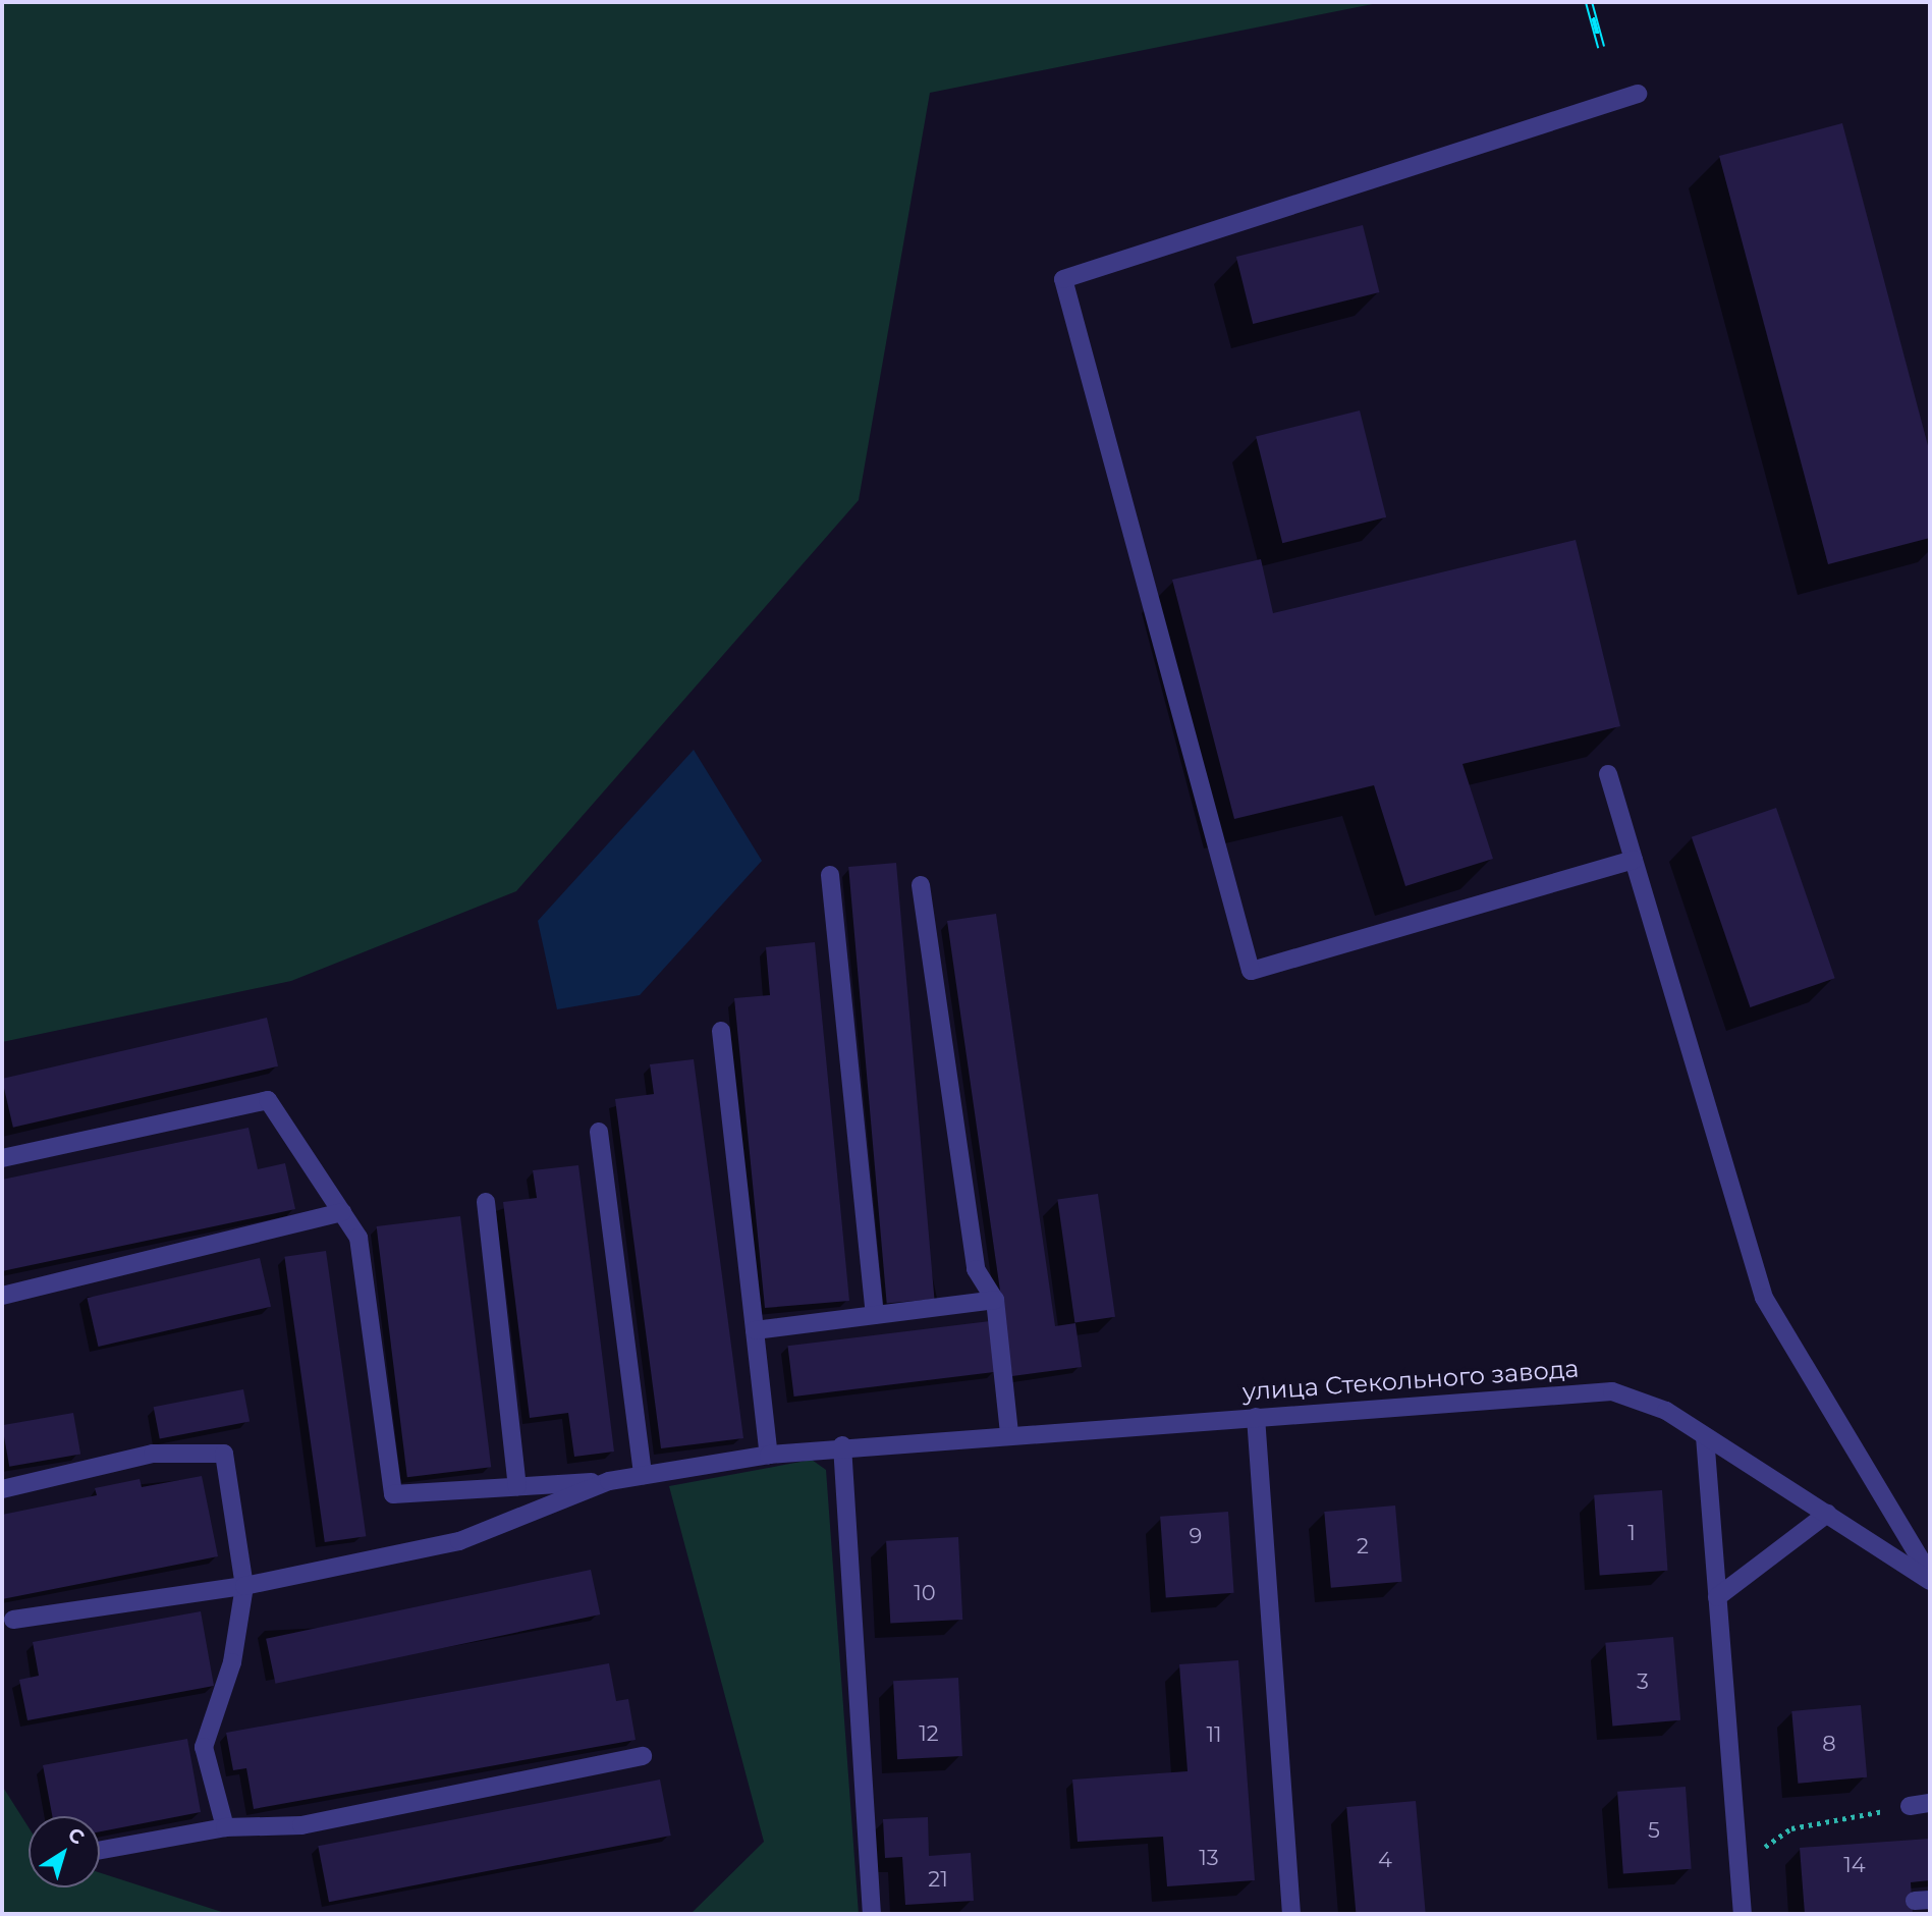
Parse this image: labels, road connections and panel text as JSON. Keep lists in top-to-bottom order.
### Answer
{
  "streets": {
    "street": ["улица Стекольного завода"]
  },
  "house_numbers": [
    "1",
    "9",
    "2",
    "10",
    "3",
    "12",
    "11",
    "8",
    "5",
    "13",
    "4",
    "14",
    "21"
  ],
  "north": "top right"
}
